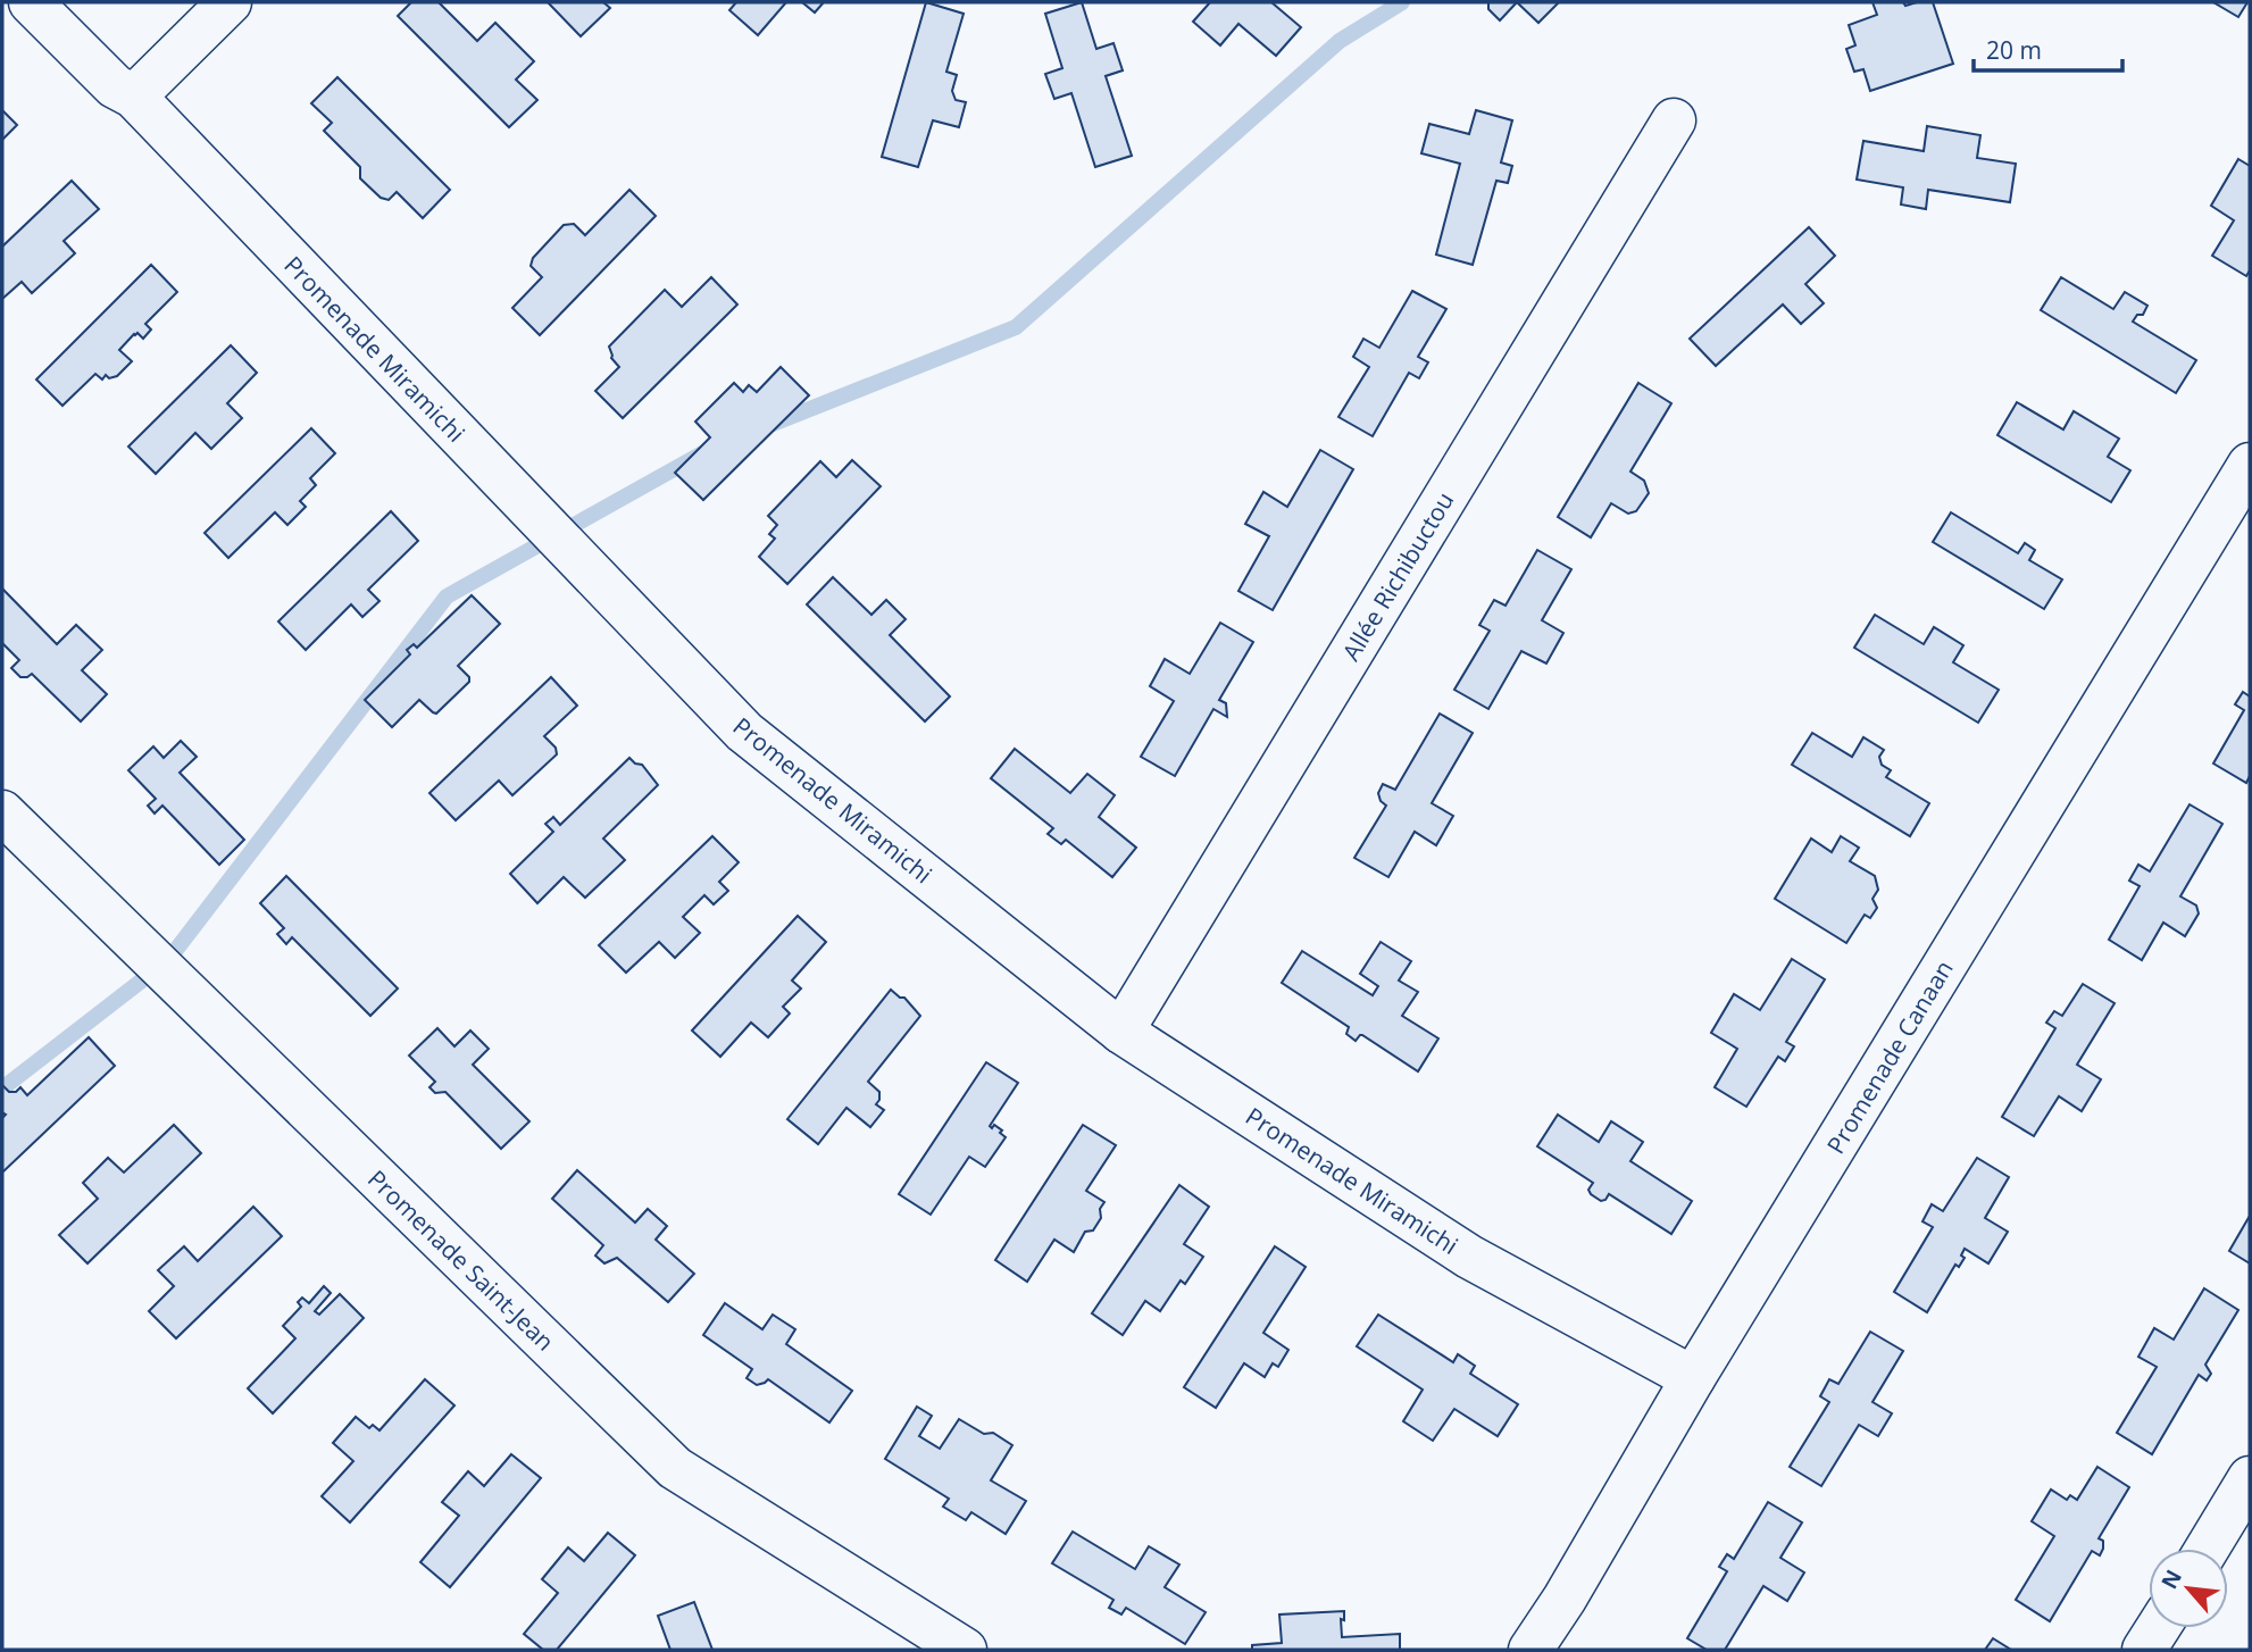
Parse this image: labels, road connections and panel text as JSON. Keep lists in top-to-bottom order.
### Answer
{
  "streets": {
    "street": [
      "Promenade Miramichi",
      "Allée Richibuctou",
      "Promenade Canaan",
      "Promenade Saint-Jean"
    ]
  },
  "crossings": [
    ["Promenade Miramichi", "Allée Richibuctou"],
    ["Promenade Miramichi", "Promenade Canaan"]
  ],
  "scale_bar": "20 m",
  "north": "top left"
}
